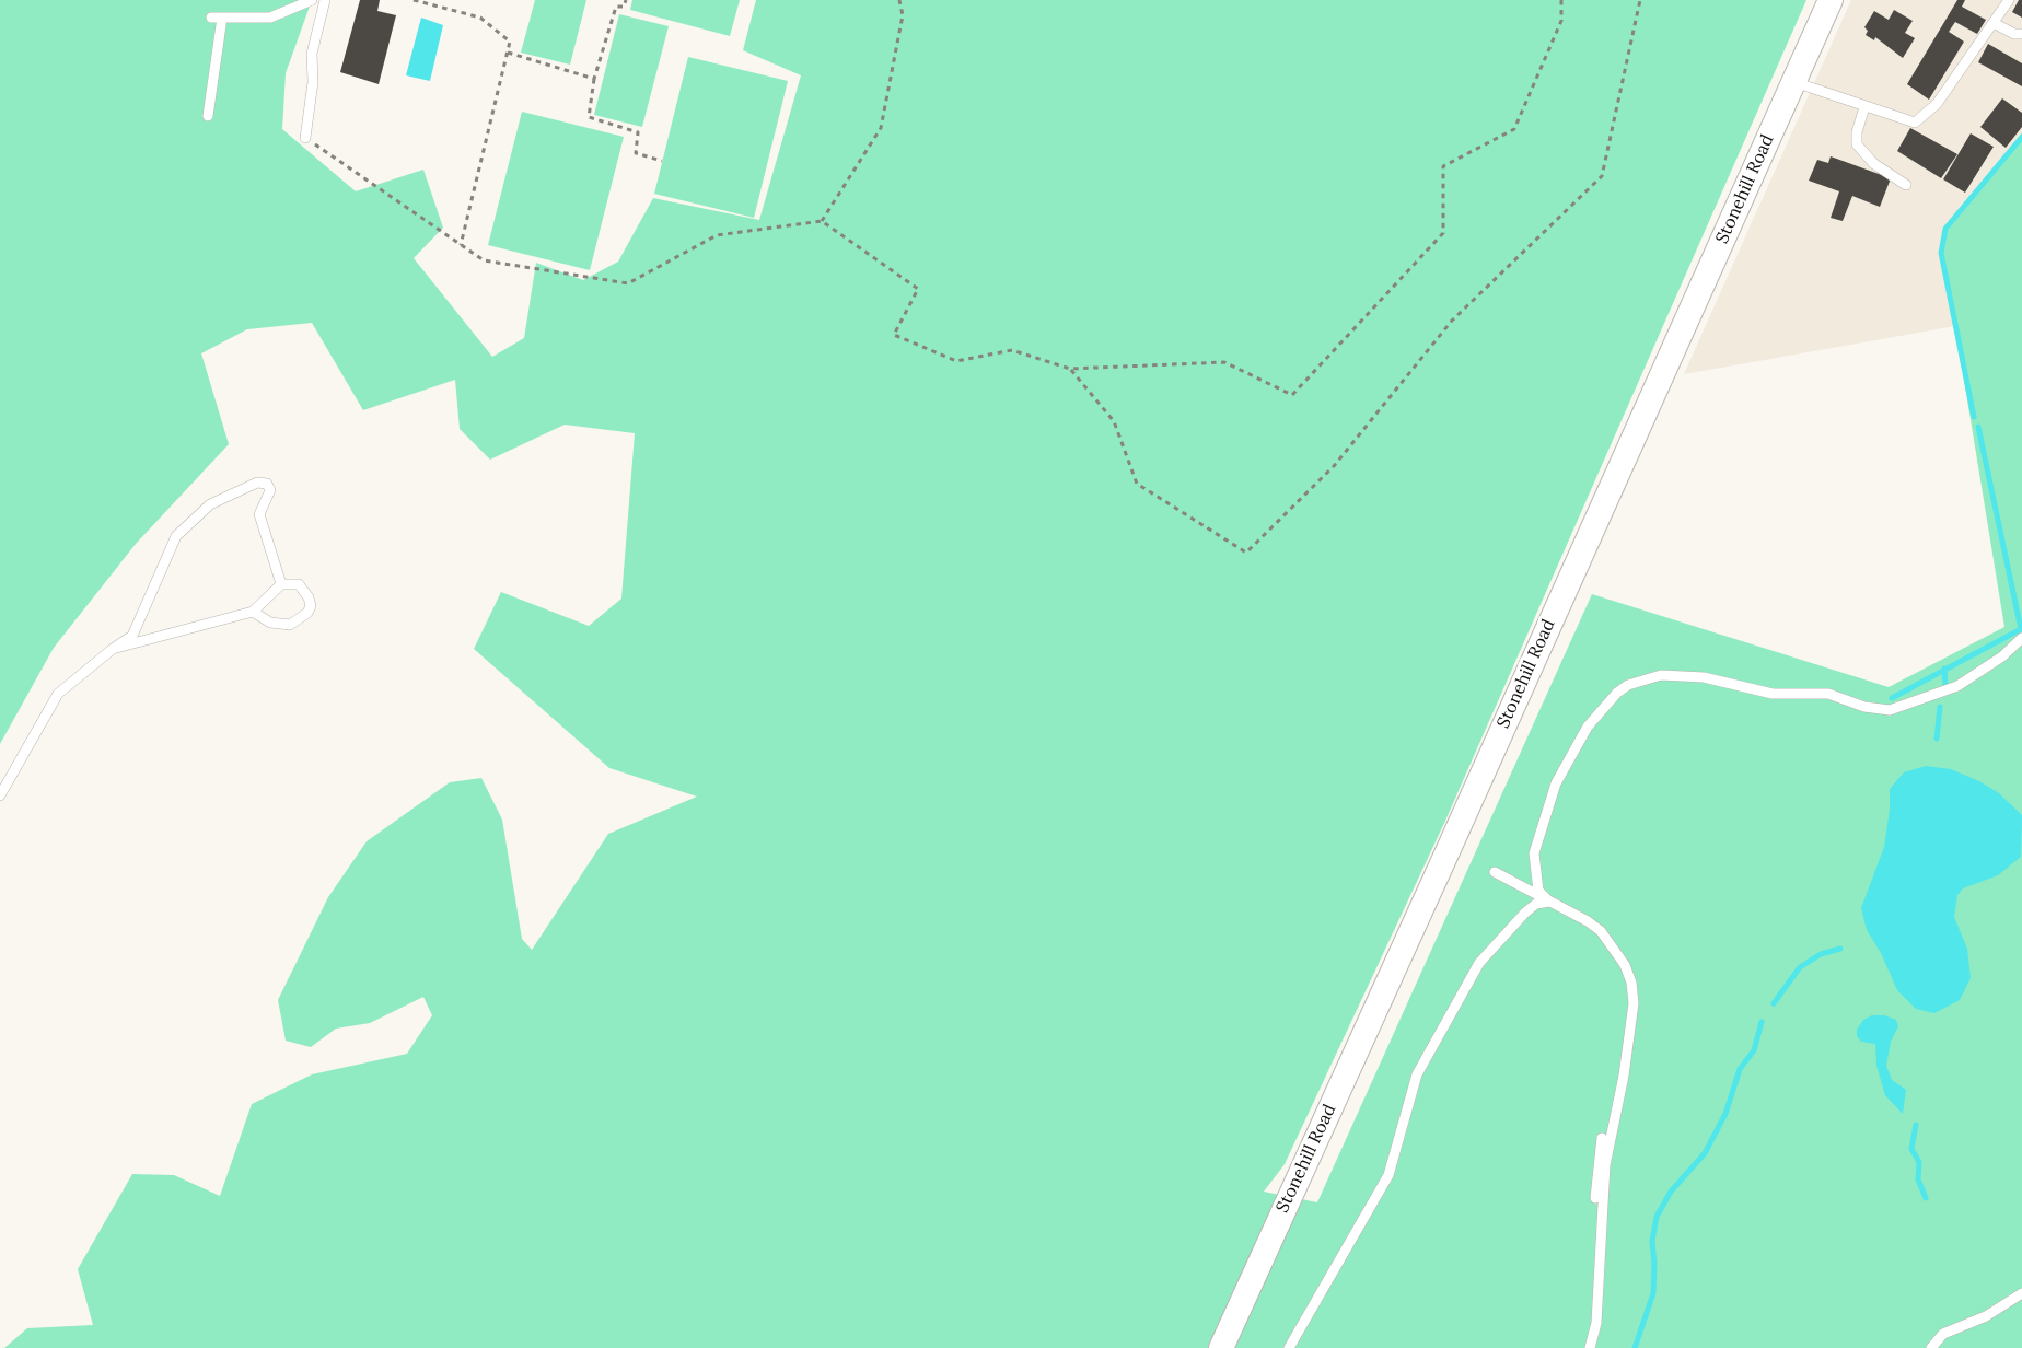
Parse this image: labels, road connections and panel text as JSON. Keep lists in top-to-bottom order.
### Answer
{
  "streets": {
    "street": ["Stonehill Road"]
  }
}
